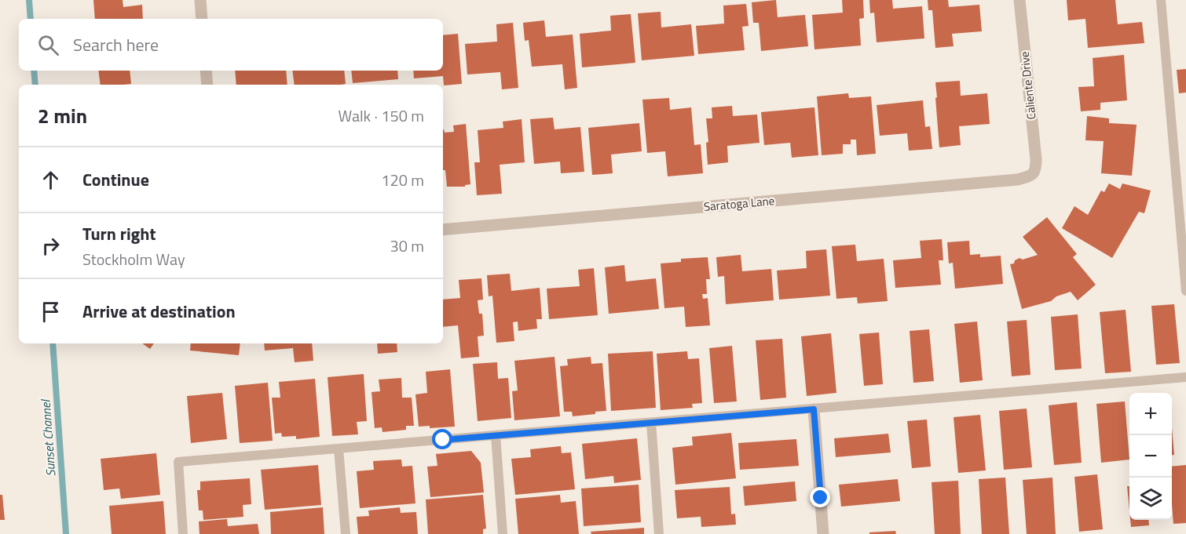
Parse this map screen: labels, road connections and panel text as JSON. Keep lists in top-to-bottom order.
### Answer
{
  "streets": {
    "street": ["Caliente Drive", "Saratoga Lane"]
  },
  "crossings": [
    ["Caliente Drive", "Saratoga Lane"]
  ],
  "water": ["Sunset Channel"],
  "page": {
    "search": "Search here",
    "heading": ["2 min", "Walk · 150 m"],
    "list": [
      ["Continue", "120 m"],
      ["Turn right", "Stockholm Way", "30 m"],
      "Arrive at destination"
    ],
    "map_buttons": ["+", "−"]
  }
}
